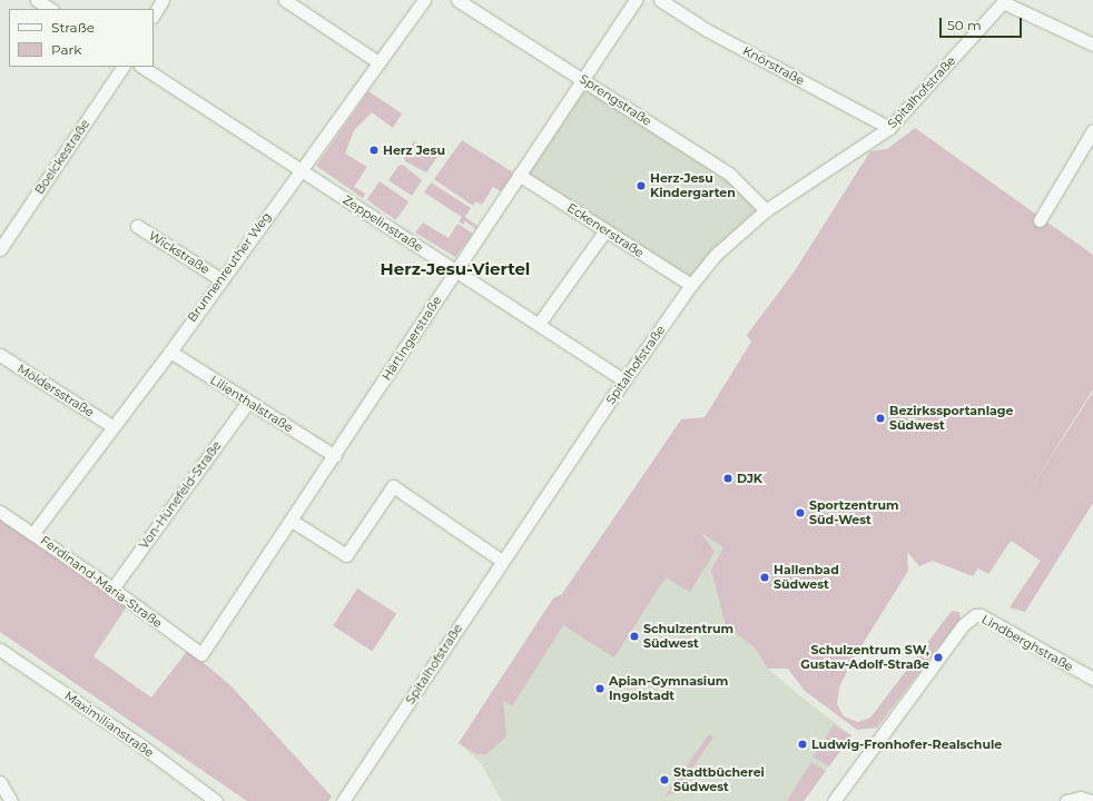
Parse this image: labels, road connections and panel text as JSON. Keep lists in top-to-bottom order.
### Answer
{
  "streets": {
    "street": [
      "Knörstraße",
      "Spitalhofstraße",
      "Sprengstraße",
      "Boelckestraße",
      "Zeppelinstraße",
      "Eckenerstraße",
      "Wickstraße",
      "Brunnenreuther Weg",
      "Härtingerstraße",
      "Möldersstraße",
      "Lilienthalstraße",
      "Von-Hünefeld-Straße",
      "Ferdinand-Maria-Straße",
      "Lindberghstraße",
      "Maximilianstraße"
    ]
  },
  "crossings": [
    ["Knörstraße", "Spitalhofstraße"],
    ["Spitalhofstraße", "Sprengstraße"],
    ["Spitalhofstraße", "Zeppelinstraße"],
    ["Spitalhofstraße", "Eckenerstraße"],
    ["Sprengstraße", "Härtingerstraße"],
    ["Zeppelinstraße", "Brunnenreuther Weg"],
    ["Zeppelinstraße", "Härtingerstraße"],
    ["Eckenerstraße", "Härtingerstraße"],
    ["Wickstraße", "Brunnenreuther Weg"],
    ["Brunnenreuther Weg", "Möldersstraße"],
    ["Brunnenreuther Weg", "Lilienthalstraße"],
    ["Brunnenreuther Weg", "Ferdinand-Maria-Straße"],
    ["Härtingerstraße", "Lilienthalstraße"],
    ["Härtingerstraße", "Ferdinand-Maria-Straße"],
    ["Lilienthalstraße", "Von-Hünefeld-Straße"],
    ["Von-Hünefeld-Straße", "Ferdinand-Maria-Straße"]
  ],
  "districts": ["Herz-Jesu-Viertel"],
  "places": [
    "Herz Jesu",
    "Herz-Jesu Kindergarten",
    "Bezirkssportanlage Südwest",
    "DJK",
    "Sportzentrum Süd-West",
    "Hallenbad Südwest",
    "Schulzentrum Südwest",
    "Schulzentrum SW, Gustav-Adolf-Straße",
    "Apian-Gymnasium Ingolstadt",
    "Ludwig-Fronhofer-Realschule",
    "Stadtbücherei Südwest"
  ],
  "legend": ["Straße", "Park"],
  "scale_bar": "50 m"
}
